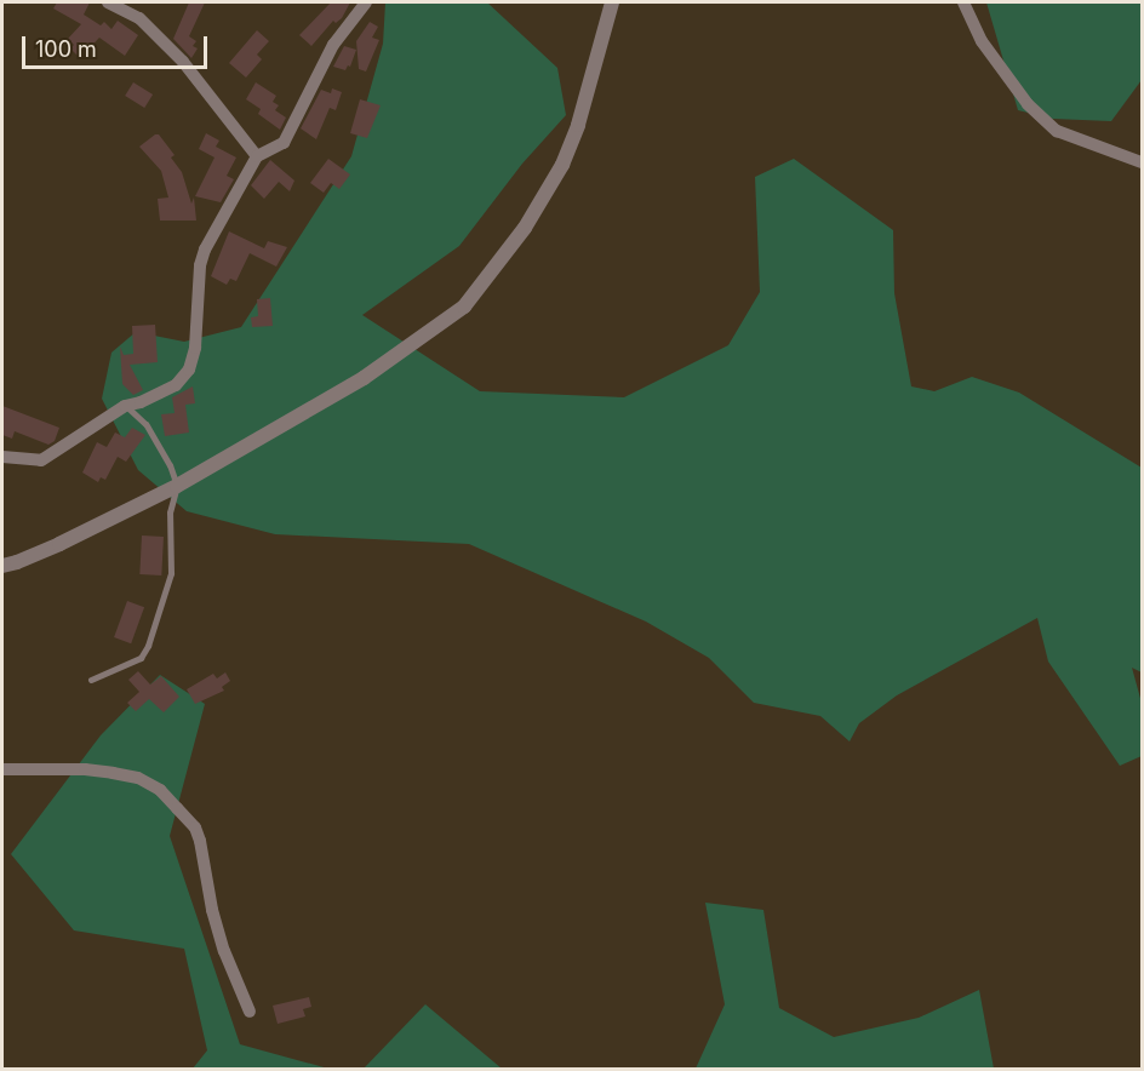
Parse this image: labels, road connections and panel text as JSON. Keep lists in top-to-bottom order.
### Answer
{
  "scale_bar": "100 m"
}
